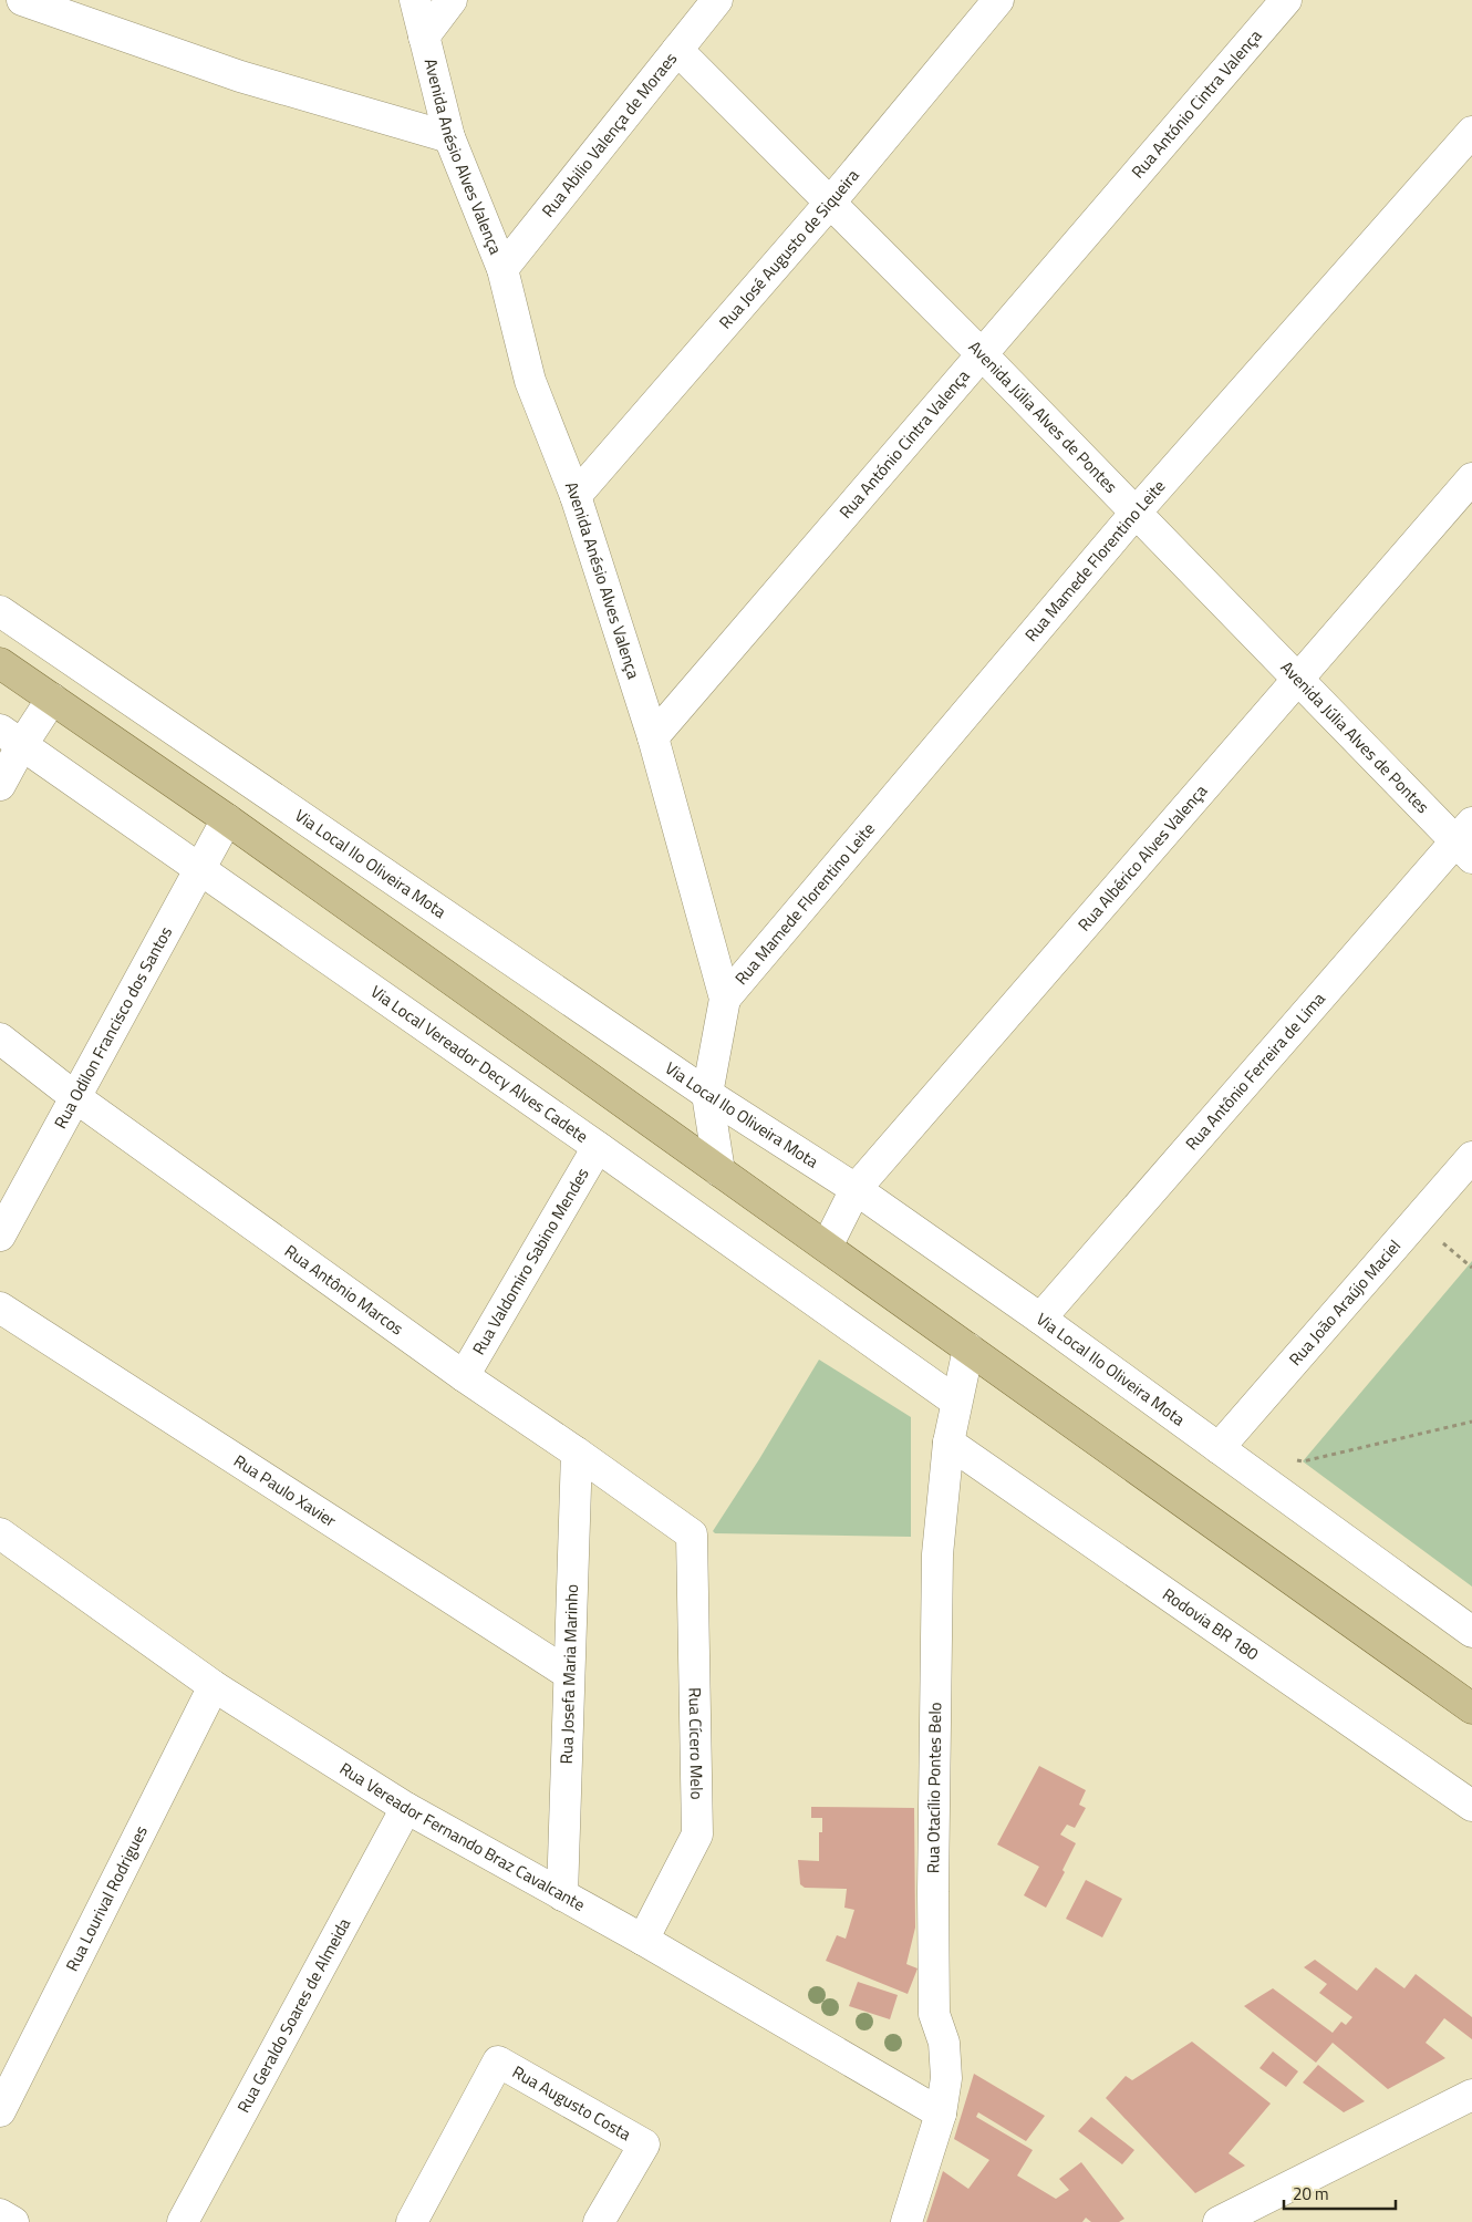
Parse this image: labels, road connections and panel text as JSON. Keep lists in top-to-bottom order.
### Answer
{
  "streets": {
    "street": [
      "Rua António Cintra Valença",
      "Rua Abilio Valença de Moraes",
      "Avenida Anésio Alves Valença",
      "Rua José Augusto de Siqueira",
      "Avenida Júlia Alves de Pontes",
      "Rua Mamede Florentino Leite",
      "Rua Albérico Alves Valença",
      "Via Local Ilo Oliveira Mota",
      "Rua Odilon Francisco dos Santos",
      "Via Local Vereador Decy Alves Cadete",
      "Rua Antônio Ferreira de Lima",
      "Rua Valdomiro Sabino Mendes",
      "Rua Antônio Marcos",
      "Rua João Araújo Maciel",
      "Rua Paulo Xavier",
      "Rodovia BR 180",
      "Rua Josefa Maria Marinho",
      "Rua Cícero Melo",
      "Rua Otacílio Pontes Belo",
      "Rua Vereador Fernando Braz Cavalcante",
      "Rua Lourival Rodrigues",
      "Rua Geraldo Soares de Almeida",
      "Rua Augusto Costa"
    ]
  },
  "crossings": [
    ["Rua António Cintra Valença", "Avenida Anésio Alves Valença"],
    ["Rua António Cintra Valença", "Avenida Júlia Alves de Pontes"],
    ["Rua Abilio Valença de Moraes", "Avenida Anésio Alves Valença"],
    ["Rua Abilio Valença de Moraes", "Avenida Júlia Alves de Pontes"],
    ["Avenida Anésio Alves Valença", "Rua José Augusto de Siqueira"],
    ["Avenida Anésio Alves Valença", "Rua Mamede Florentino Leite"],
    ["Avenida Anésio Alves Valença", "Via Local Ilo Oliveira Mota"],
    ["Rua José Augusto de Siqueira", "Avenida Júlia Alves de Pontes"],
    ["Avenida Júlia Alves de Pontes", "Rua Mamede Florentino Leite"],
    ["Avenida Júlia Alves de Pontes", "Rua Albérico Alves Valença"],
    ["Avenida Júlia Alves de Pontes", "Rua Antônio Ferreira de Lima"],
    ["Rua Albérico Alves Valença", "Via Local Ilo Oliveira Mota"],
    ["Via Local Ilo Oliveira Mota", "Rua Antônio Ferreira de Lima"],
    ["Via Local Ilo Oliveira Mota", "Rua João Araújo Maciel"],
    ["Rua Odilon Francisco dos Santos", "Via Local Vereador Decy Alves Cadete"],
    ["Rua Odilon Francisco dos Santos", "Rua Antônio Marcos"],
    ["Via Local Vereador Decy Alves Cadete", "Rua Valdomiro Sabino Mendes"],
    ["Via Local Vereador Decy Alves Cadete", "Rua Otacílio Pontes Belo"],
    ["Rua Valdomiro Sabino Mendes", "Rua Antônio Marcos"],
    ["Rua Antônio Marcos", "Rua Josefa Maria Marinho"],
    ["Rua Antônio Marcos", "Rua Cícero Melo"],
    ["Rua Paulo Xavier", "Rua Josefa Maria Marinho"],
    ["Rodovia BR 180", "Rua Otacílio Pontes Belo"],
    ["Rua Josefa Maria Marinho", "Rua Vereador Fernando Braz Cavalcante"],
    ["Rua Cícero Melo", "Rua Vereador Fernando Braz Cavalcante"],
    ["Rua Otacílio Pontes Belo", "Rua Vereador Fernando Braz Cavalcante"],
    ["Rua Vereador Fernando Braz Cavalcante", "Rua Lourival Rodrigues"],
    ["Rua Vereador Fernando Braz Cavalcante", "Rua Geraldo Soares de Almeida"]
  ],
  "scale_bar": "20 m"
}
